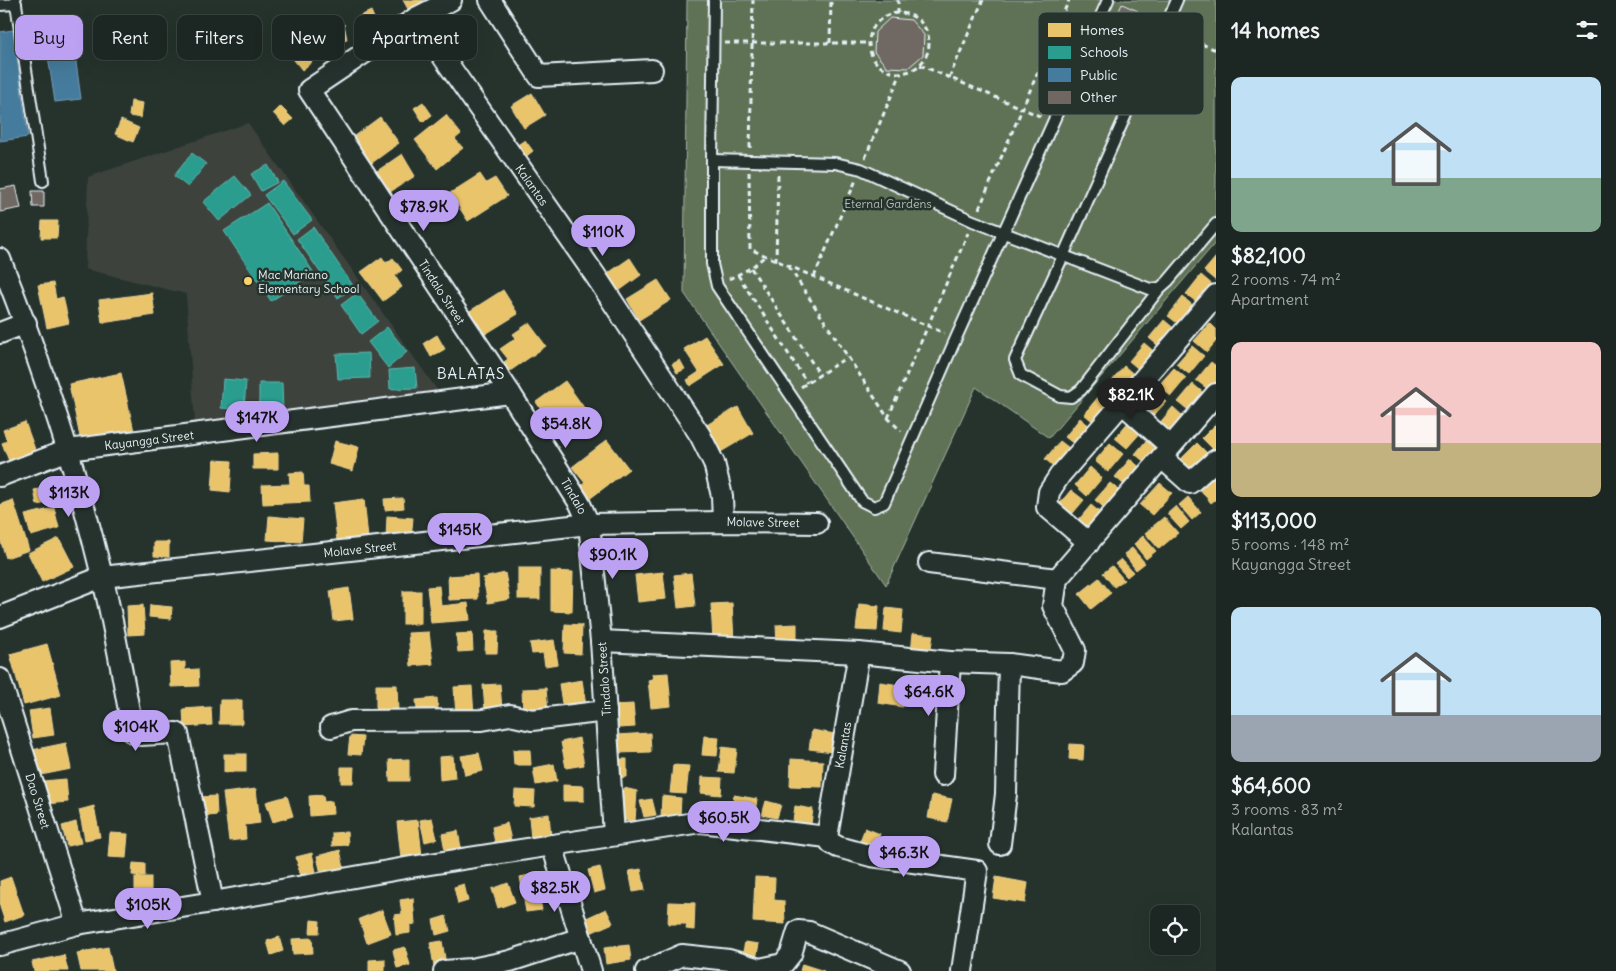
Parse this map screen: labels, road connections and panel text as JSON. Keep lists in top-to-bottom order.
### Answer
{
  "streets": {
    "street": [
      "Kalantas",
      "Tindalo Street",
      "Kayangga Street",
      "Tindalo",
      "Molave Street",
      "Dao Street"
    ]
  },
  "crossings": [
    ["Kalantas", "Molave Street"],
    ["Tindalo Street", "Kayangga Street"],
    ["Tindalo Street", "Tindalo"],
    ["Tindalo Street", "Molave Street"],
    ["Kayangga Street", "Tindalo"],
    ["Tindalo", "Molave Street"]
  ],
  "districts": ["BALATAS"],
  "parks": ["Eternal Gardens"],
  "places": ["Mac Mariano Elementary School"],
  "legend": [
    "Homes",
    "Schools",
    "Public",
    "Other"
  ],
  "page": {
    "heading": "14 homes",
    "chip": [
      "Buy",
      "Rent",
      "Filters",
      "New",
      "Apartment"
    ],
    "list": [
      {
        "name": "$82,100",
        "note": "2 rooms · 74 m² · Apartment"
      },
      {
        "name": "$113,000",
        "note": "5 rooms · 148 m² · Kayangga Street"
      },
      {
        "name": "$64,600",
        "note": "3 rooms · 83 m² · Kalantas"
      }
    ],
    "price": [
      "$78.9K",
      "$110K",
      "$82.1K",
      "$147K",
      "$54.8K",
      "$113K",
      "$145K",
      "$90.1K",
      "$64.6K",
      "$104K",
      "$60.5K",
      "$46.3K",
      "$82.5K",
      "$105K"
    ]
  }
}
